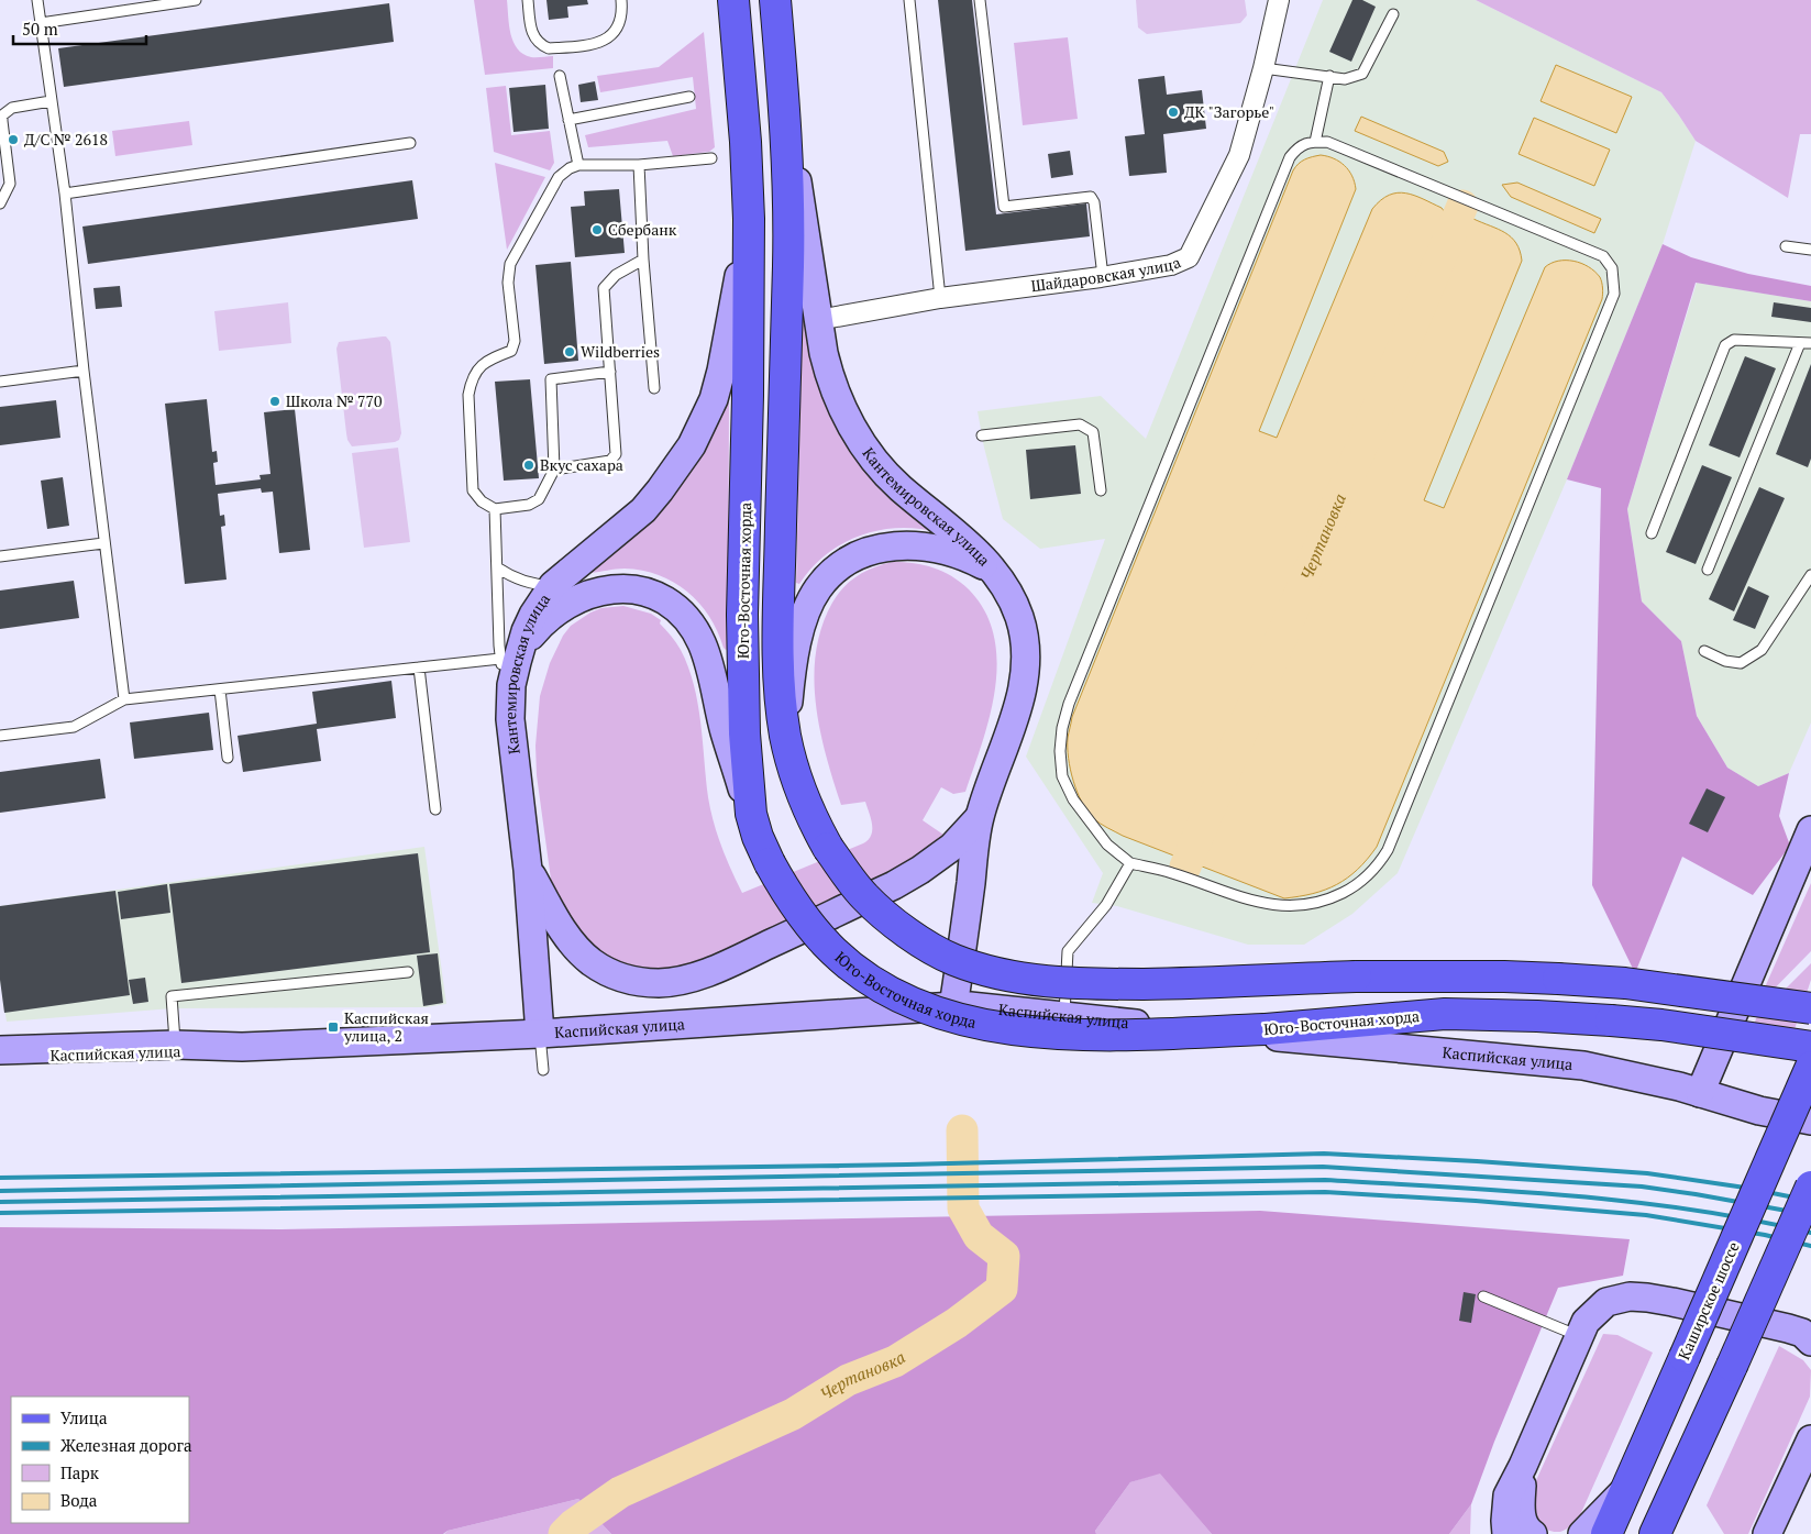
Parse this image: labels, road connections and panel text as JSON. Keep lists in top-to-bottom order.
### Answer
{
  "streets": {
    "main road": [
      "Кантемировская улица",
      "Юго-Восточная хорда",
      "Каспийская улица",
      "Каширское шоссе"
    ],
    "street": ["Шайдаровская улица"]
  },
  "crossings": [
    ["Шайдаровская улица", "Кантемировская улица"],
    ["Кантемировская улица", "Юго-Восточная хорда"],
    ["Кантемировская улица", "Каспийская улица"]
  ],
  "water": ["Чертановка"],
  "places": {
    "other": [
      "ДК \"Загорье\"",
      "Д/C № 2618",
      "Сбербанк",
      "Wildberries",
      "Школа № 770",
      "Вкус сахара"
    ],
    "transit": ["Каспийская улица, 2"]
  },
  "legend": [
    "Улица",
    "Железная дорога",
    "Парк",
    "Вода"
  ],
  "scale_bar": "50 m"
}
